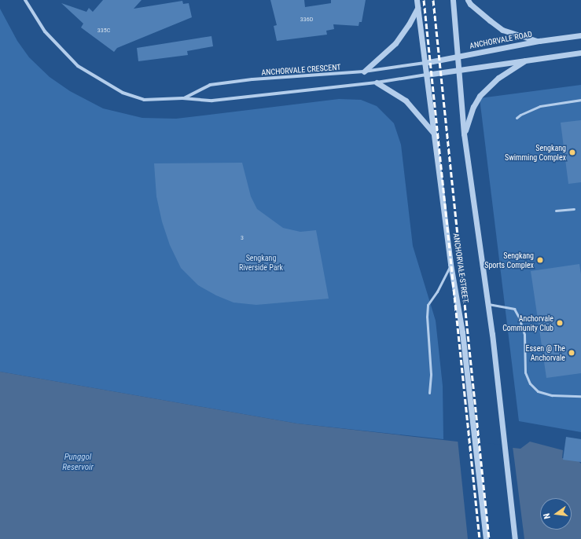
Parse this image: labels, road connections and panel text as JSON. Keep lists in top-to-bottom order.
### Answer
{
  "streets": {
    "street": ["ANCHORVALE ROAD", "ANCHORVALE CRESCENT", "ANCHORVALE STREET"]
  },
  "crossings": [
    ["ANCHORVALE ROAD", "ANCHORVALE CRESCENT"],
    ["ANCHORVALE ROAD", "ANCHORVALE STREET"],
    ["ANCHORVALE CRESCENT", "ANCHORVALE STREET"]
  ],
  "water": ["Punggol Reservoir"],
  "parks": ["Sengkang Riverside Park"],
  "places": [
    "Sengkang Swimming Complex",
    "Sengkang Sports Complex",
    "Anchorvale Community Club",
    "Essen @ The Anchorvale"
  ],
  "house_numbers": ["336D", "335C", "3"],
  "north": "left"
}
